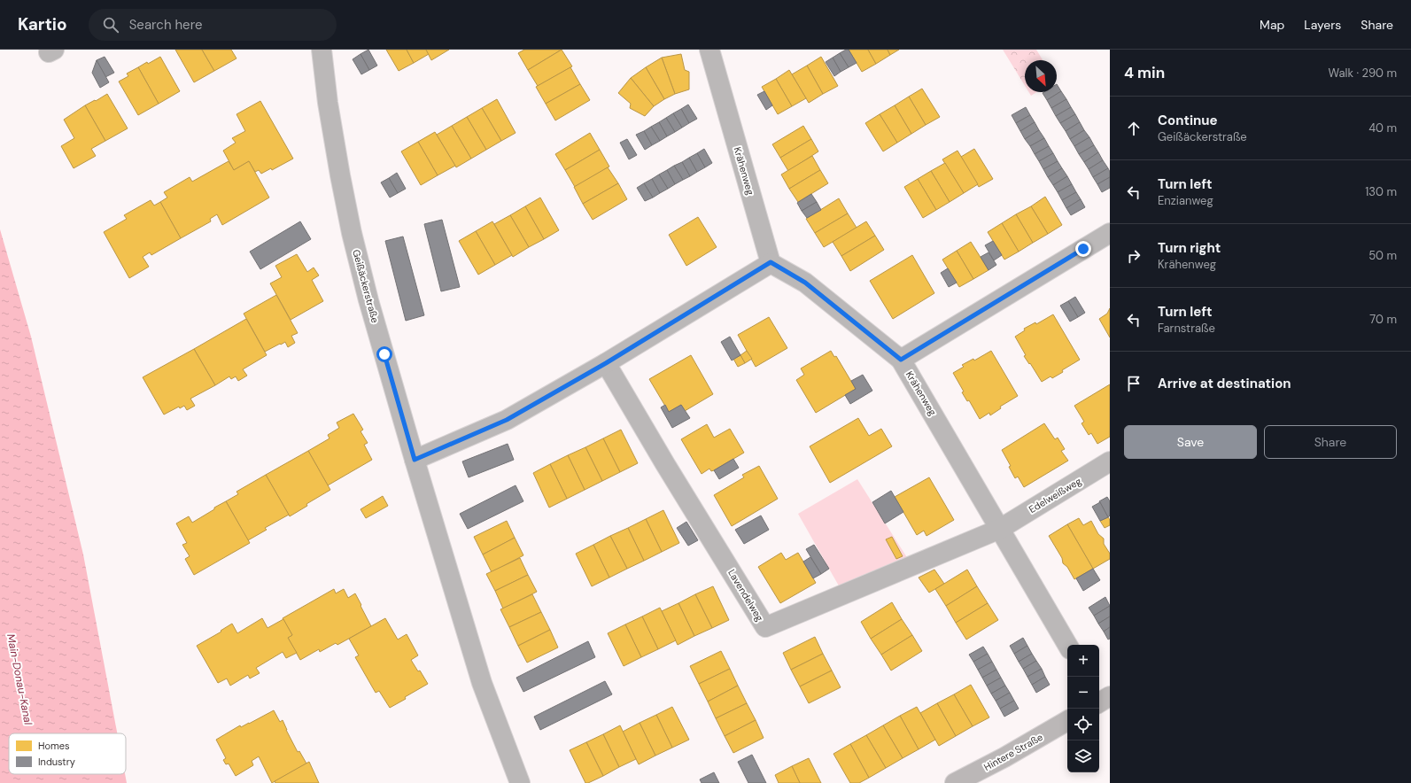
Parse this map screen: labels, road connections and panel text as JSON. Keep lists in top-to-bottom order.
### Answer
{
  "streets": {
    "street": [
      "Krähenweg",
      "Geißäckerstraße",
      "Edelweißweg",
      "Lavendelweg",
      "Hintere Straße"
    ]
  },
  "crossings": [
    ["Krähenweg", "Edelweißweg"],
    ["Krähenweg", "Lavendelweg"],
    ["Edelweißweg", "Lavendelweg"]
  ],
  "water": ["Main-Donau-Kanal"],
  "legend": ["Homes", "Industry"],
  "north": "bottom right",
  "page": {
    "header": "Kartio",
    "search": "Search here",
    "nav": ["Map", "Layers", "Share"],
    "heading": ["4 min", "Walk · 290 m"],
    "list": [
      ["Continue", "Geißäckerstraße", "40 m"],
      ["Turn left", "Enzianweg", "130 m"],
      ["Turn right", "Krähenweg", "50 m"],
      ["Turn left", "Farnstraße", "70 m"],
      "Arrive at destination"
    ],
    "buttons": ["Save", "Share"],
    "map_buttons": ["+", "−"]
  }
}
